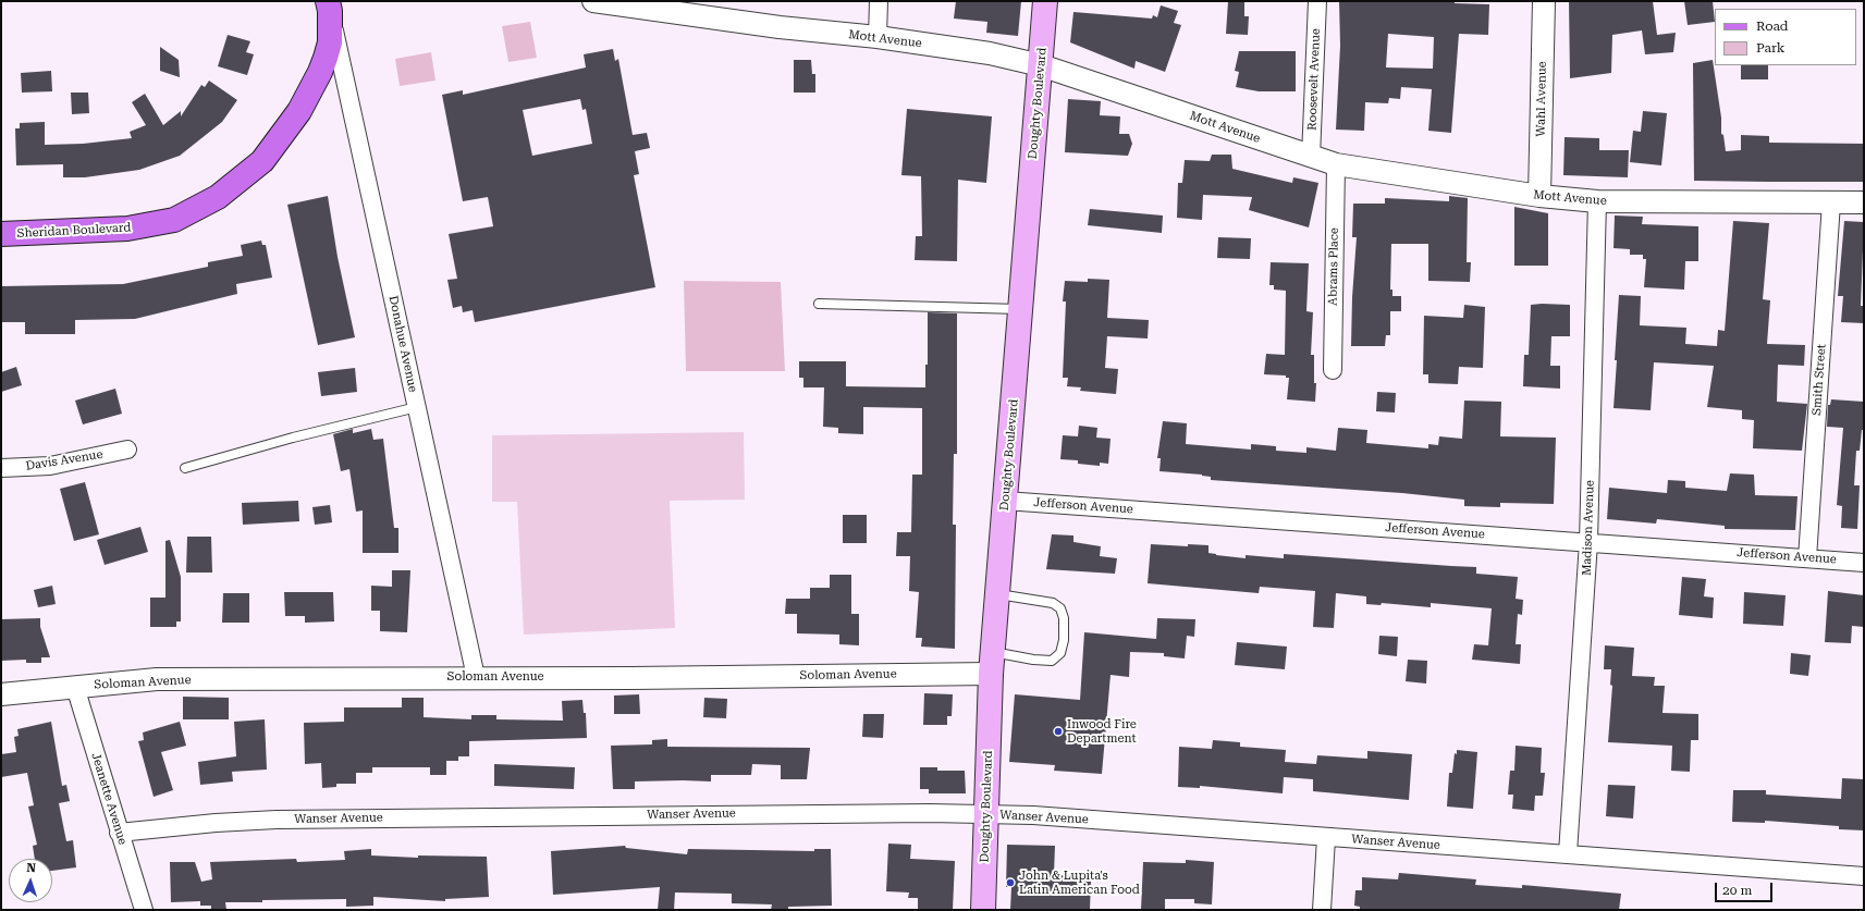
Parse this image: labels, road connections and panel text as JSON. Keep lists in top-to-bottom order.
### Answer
{
  "streets": {
    "main road": ["Doughty Boulevard", "Sheridan Boulevard"],
    "street": [
      "Mott Avenue",
      "Roosevelt Avenue",
      "Wahl Avenue",
      "Abrams Place",
      "Donahue Avenue",
      "Smith Street",
      "Davis Avenue",
      "Jefferson Avenue",
      "Madison Avenue",
      "Soloman Avenue",
      "Jeanette Avenue",
      "Wanser Avenue"
    ]
  },
  "crossings": [
    ["Mott Avenue", "Roosevelt Avenue"],
    ["Mott Avenue", "Wahl Avenue"],
    ["Mott Avenue", "Doughty Boulevard"],
    ["Mott Avenue", "Abrams Place"],
    ["Mott Avenue", "Smith Street"],
    ["Mott Avenue", "Madison Avenue"],
    ["Doughty Boulevard", "Jefferson Avenue"],
    ["Doughty Boulevard", "Soloman Avenue"],
    ["Doughty Boulevard", "Wanser Avenue"],
    ["Sheridan Boulevard", "Donahue Avenue"],
    ["Donahue Avenue", "Soloman Avenue"],
    ["Smith Street", "Jefferson Avenue"],
    ["Jefferson Avenue", "Madison Avenue"],
    ["Madison Avenue", "Wanser Avenue"],
    ["Soloman Avenue", "Jeanette Avenue"],
    ["Jeanette Avenue", "Wanser Avenue"]
  ],
  "places": ["Inwood Fire Department", "John & Lupita's Latin American Food"],
  "legend": ["Road", "Park"],
  "scale_bar": "20 m",
  "north": "top"
}
